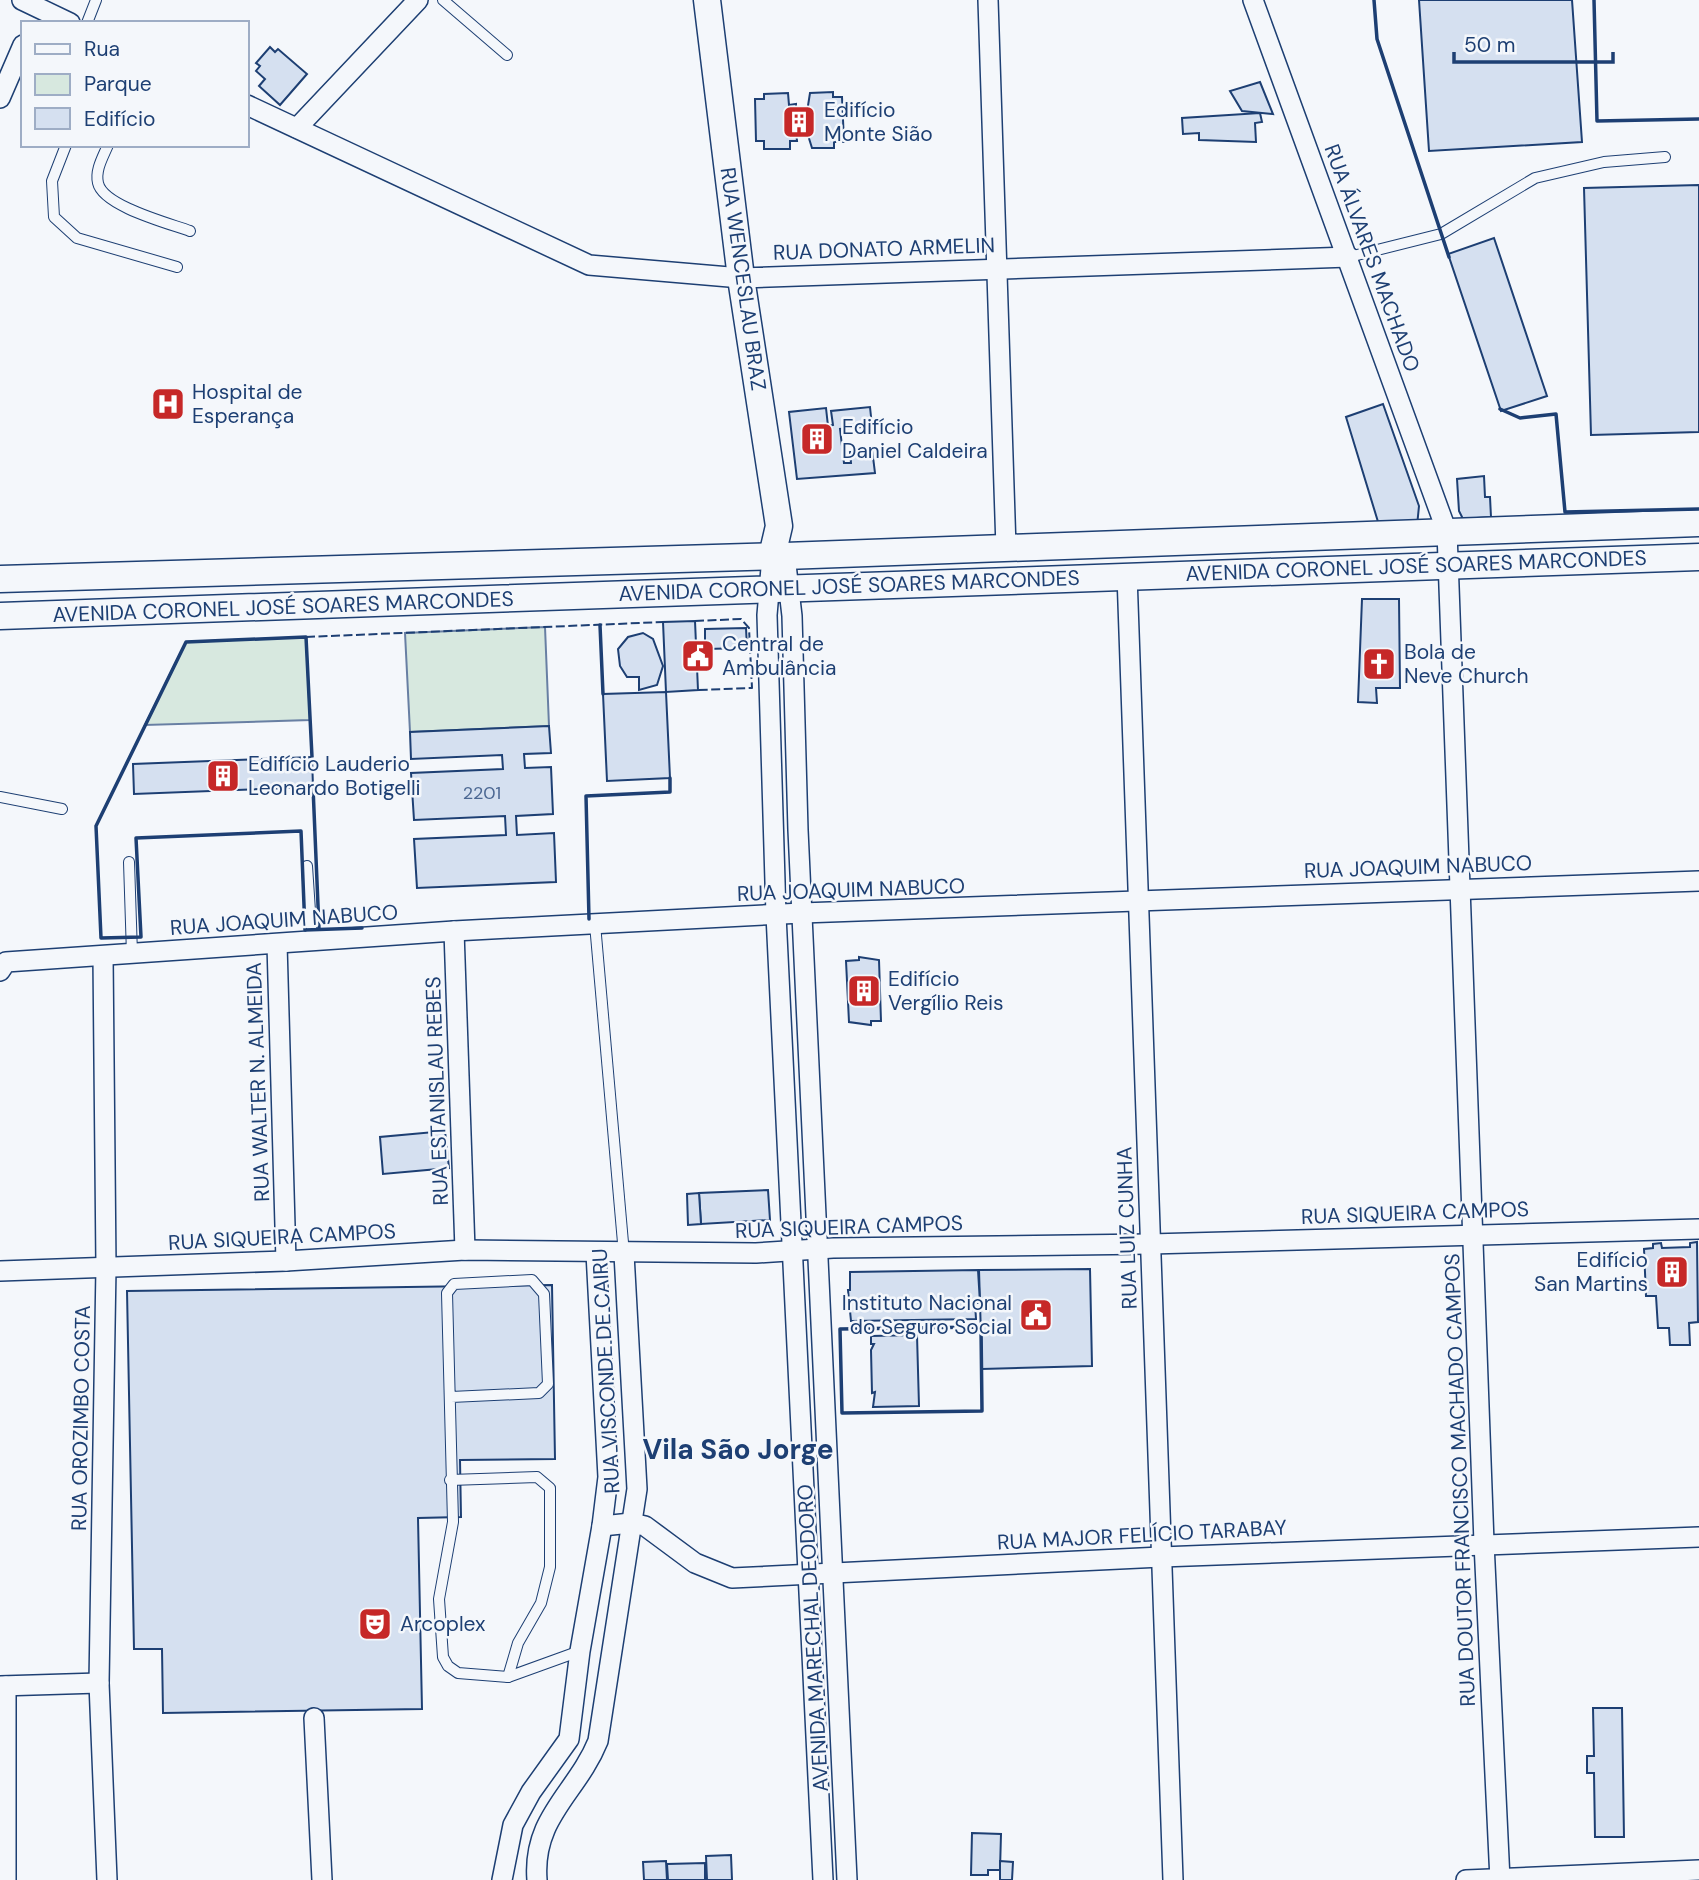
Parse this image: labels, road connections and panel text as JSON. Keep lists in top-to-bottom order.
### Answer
{
  "streets": {
    "main road": ["RUA WENCESLAU BRAZ", "AVENIDA CORONEL JOSÉ SOARES MARCONDES"],
    "street": [
      "RUA DONATO ARMELIN",
      "RUA ÁLVARES MACHADO",
      "RUA JOAQUIM NABUCO",
      "RUA WALTER N. ALMEIDA",
      "RUA ESTANISLAU REBES",
      "RUA SIQUEIRA CAMPOS",
      "RUA LUIZ CUNHA",
      "RUA VISCONDE DE CAIRU",
      "RUA OROZIMBO COSTA",
      "RUA DOUTOR FRANCISCO MACHADO CAMPOS",
      "RUA MAJOR FELÍCIO TARABAY",
      "AVENIDA MARECHAL DEODORO"
    ]
  },
  "crossings": [
    ["RUA DONATO ARMELIN", "RUA ÁLVARES MACHADO"],
    ["RUA DONATO ARMELIN", "RUA WENCESLAU BRAZ"],
    ["RUA ÁLVARES MACHADO", "AVENIDA CORONEL JOSÉ SOARES MARCONDES"],
    ["RUA ÁLVARES MACHADO", "RUA DOUTOR FRANCISCO MACHADO CAMPOS"],
    ["RUA WENCESLAU BRAZ", "AVENIDA CORONEL JOSÉ SOARES MARCONDES"],
    ["RUA WENCESLAU BRAZ", "AVENIDA MARECHAL DEODORO"],
    ["AVENIDA CORONEL JOSÉ SOARES MARCONDES", "RUA LUIZ CUNHA"],
    ["AVENIDA CORONEL JOSÉ SOARES MARCONDES", "RUA DOUTOR FRANCISCO MACHADO CAMPOS"],
    ["AVENIDA CORONEL JOSÉ SOARES MARCONDES", "AVENIDA MARECHAL DEODORO"],
    ["RUA JOAQUIM NABUCO", "RUA WALTER N. ALMEIDA"],
    ["RUA JOAQUIM NABUCO", "RUA ESTANISLAU REBES"],
    ["RUA JOAQUIM NABUCO", "RUA LUIZ CUNHA"],
    ["RUA JOAQUIM NABUCO", "RUA VISCONDE DE CAIRU"],
    ["RUA JOAQUIM NABUCO", "RUA OROZIMBO COSTA"],
    ["RUA JOAQUIM NABUCO", "RUA DOUTOR FRANCISCO MACHADO CAMPOS"],
    ["RUA JOAQUIM NABUCO", "AVENIDA MARECHAL DEODORO"],
    ["RUA WALTER N. ALMEIDA", "RUA SIQUEIRA CAMPOS"],
    ["RUA ESTANISLAU REBES", "RUA SIQUEIRA CAMPOS"],
    ["RUA SIQUEIRA CAMPOS", "RUA LUIZ CUNHA"],
    ["RUA SIQUEIRA CAMPOS", "RUA VISCONDE DE CAIRU"],
    ["RUA SIQUEIRA CAMPOS", "RUA OROZIMBO COSTA"],
    ["RUA SIQUEIRA CAMPOS", "RUA DOUTOR FRANCISCO MACHADO CAMPOS"],
    ["RUA SIQUEIRA CAMPOS", "AVENIDA MARECHAL DEODORO"],
    ["RUA LUIZ CUNHA", "RUA MAJOR FELÍCIO TARABAY"],
    ["RUA VISCONDE DE CAIRU", "RUA MAJOR FELÍCIO TARABAY"],
    ["RUA DOUTOR FRANCISCO MACHADO CAMPOS", "RUA MAJOR FELÍCIO TARABAY"],
    ["RUA MAJOR FELÍCIO TARABAY", "AVENIDA MARECHAL DEODORO"]
  ],
  "districts": ["Vila São Jorge"],
  "places": {
    "building": [
      "Edifício Monte Sião",
      "Edifício Daniel Caldeira",
      "Edifício Lauderio Leonardo Botigelli",
      "Edifício Vergílio Reis",
      "Edifício San Martins"
    ],
    "hospital": ["Hospital de Esperança"],
    "public building": ["Central de Ambulância", "Instituto Nacional do Seguro Social"],
    "church": ["Bola de Neve Church"],
    "theatre": ["Arcoplex"]
  },
  "house_numbers": ["2201"],
  "legend": ["Rua", "Parque", "Edifício"],
  "scale_bar": "50 m"
}
